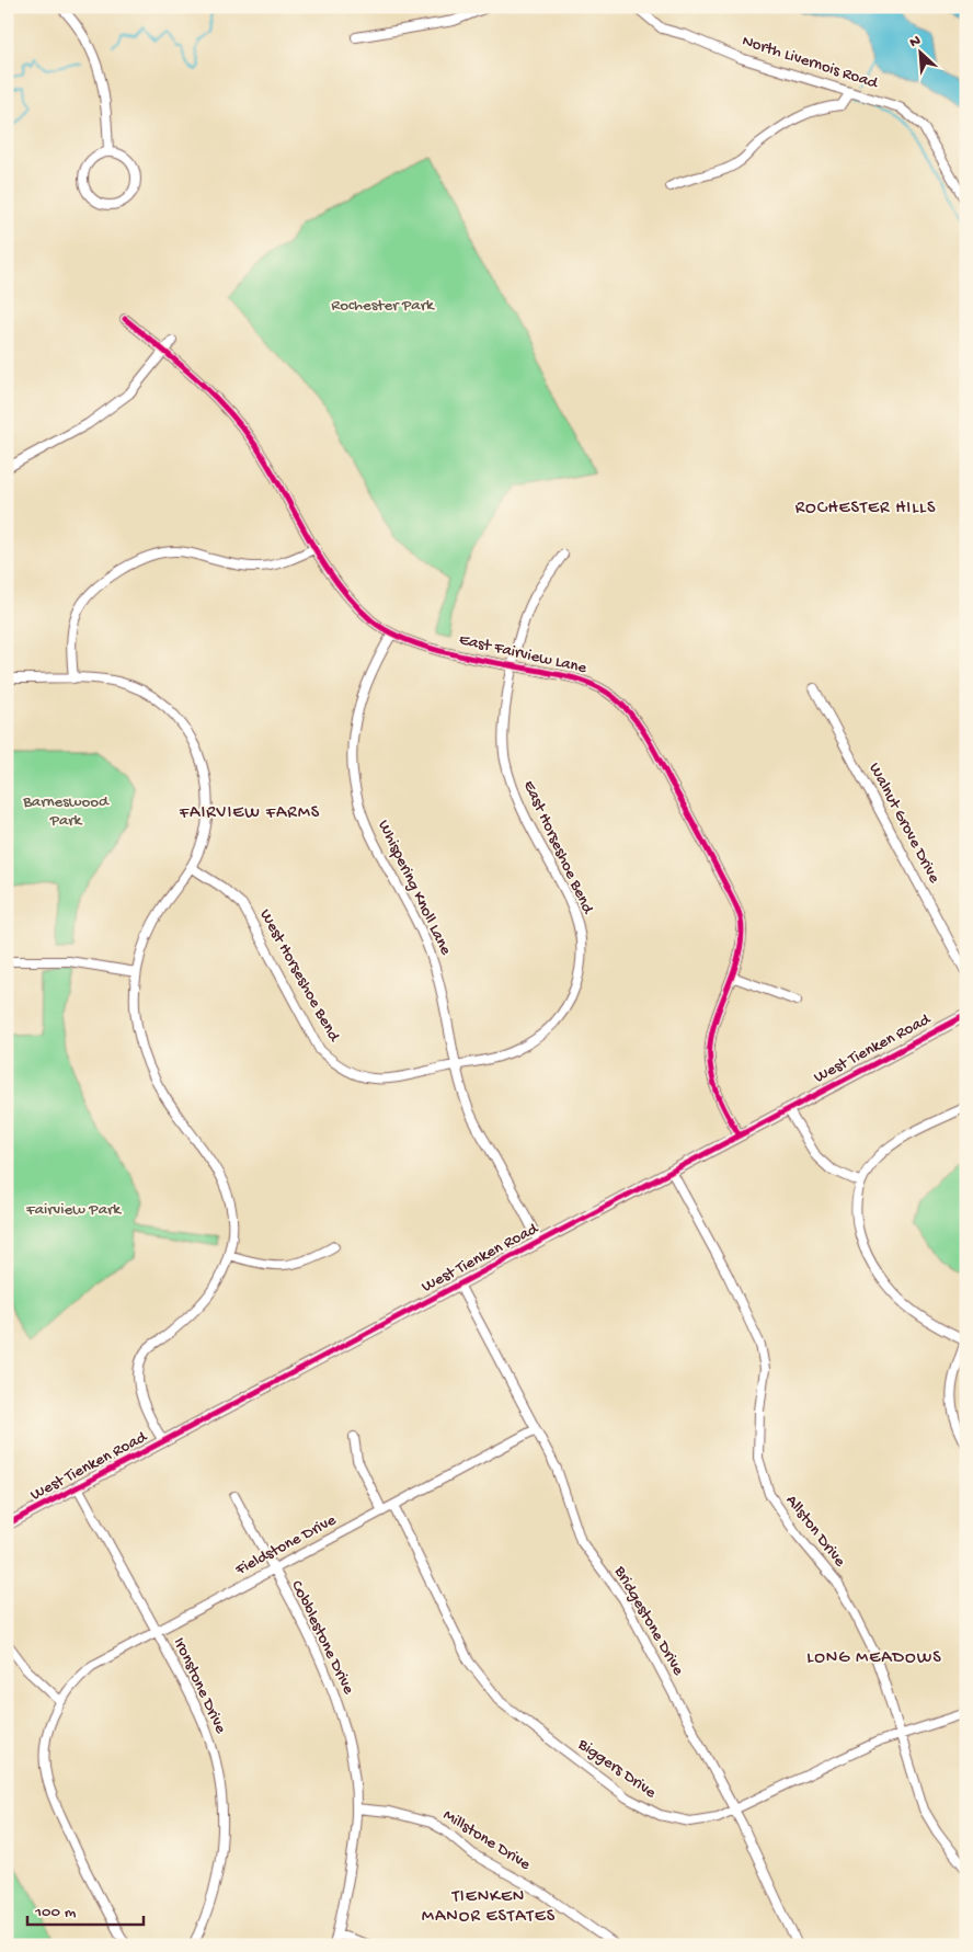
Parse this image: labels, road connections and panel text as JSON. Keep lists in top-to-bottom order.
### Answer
{
  "streets": {
    "street": [
      "North Livernois Road",
      "East Fairview Lane",
      "Walnut Grove Drive",
      "East Horseshoe Bend",
      "Whispering Knoll Lane",
      "West Horseshoe Bend",
      "West Tienken Road",
      "Allston Drive",
      "Fieldstone Drive",
      "Bridgestone Drive",
      "Cobblestone Drive",
      "Ironstone Drive",
      "Biggers Drive",
      "Millstone Drive"
    ]
  },
  "crossings": [
    ["East Fairview Lane", "East Horseshoe Bend"],
    ["East Fairview Lane", "Whispering Knoll Lane"],
    ["East Fairview Lane", "West Tienken Road"],
    ["East Horseshoe Bend", "Whispering Knoll Lane"],
    ["East Horseshoe Bend", "West Horseshoe Bend"],
    ["Whispering Knoll Lane", "West Horseshoe Bend"],
    ["Whispering Knoll Lane", "West Tienken Road"],
    ["West Tienken Road", "Allston Drive"],
    ["West Tienken Road", "Bridgestone Drive"],
    ["West Tienken Road", "Ironstone Drive"],
    ["Allston Drive", "Biggers Drive"],
    ["Fieldstone Drive", "Bridgestone Drive"],
    ["Fieldstone Drive", "Cobblestone Drive"],
    ["Fieldstone Drive", "Ironstone Drive"],
    ["Fieldstone Drive", "Biggers Drive"],
    ["Bridgestone Drive", "Biggers Drive"],
    ["Cobblestone Drive", "Millstone Drive"]
  ],
  "districts": [
    "ROCHESTER HILLS",
    "FAIRVIEW FARMS",
    "LONG MEADOWS",
    "TIENKEN MANOR ESTATES"
  ],
  "parks": ["Rochester Park", "Barneswood Park", "Fairview Park"],
  "scale_bar": "100 m",
  "north": "top left"
}
